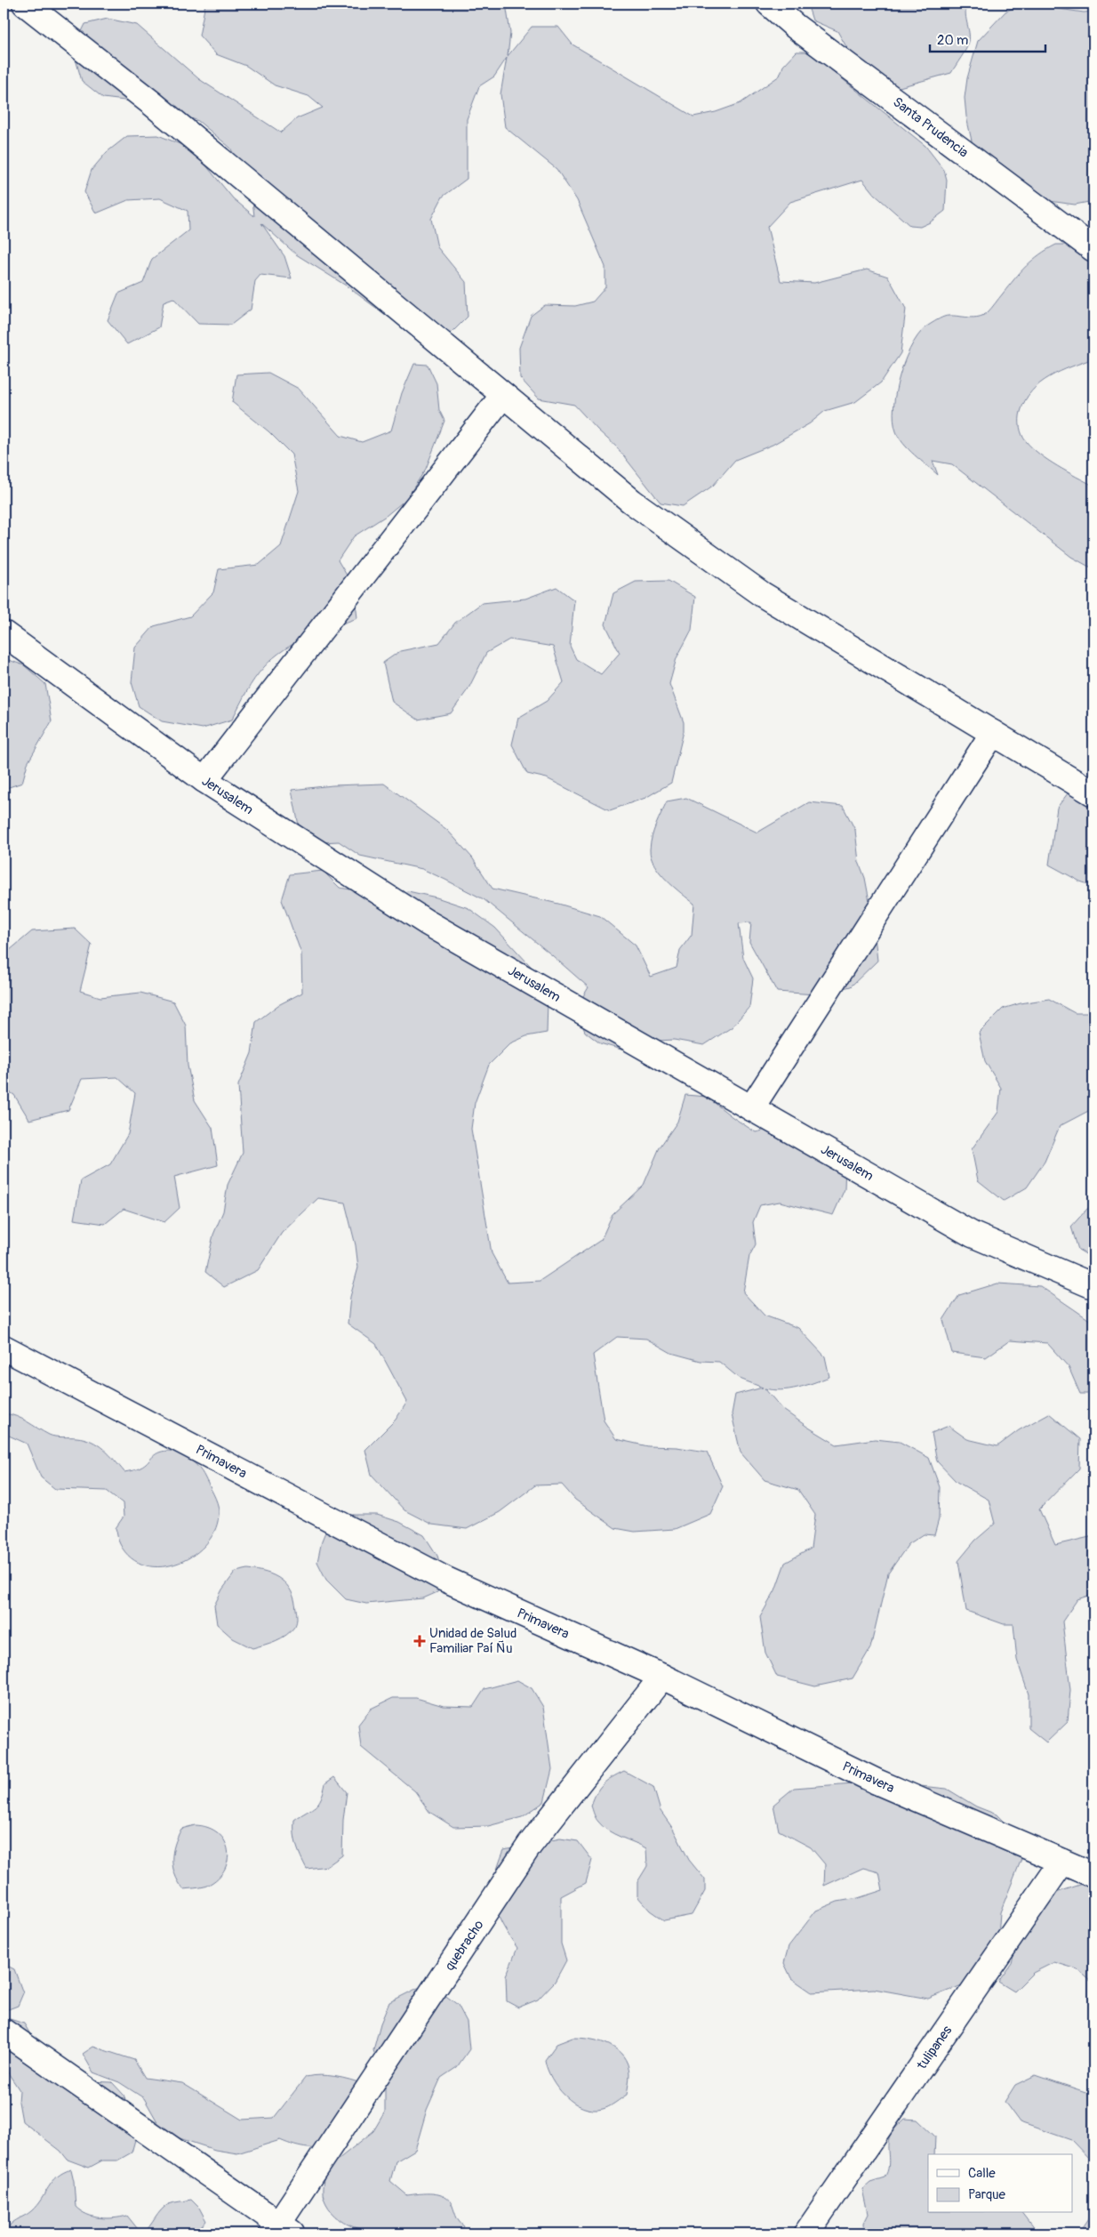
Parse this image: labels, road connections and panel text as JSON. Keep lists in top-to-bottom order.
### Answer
{
  "streets": {
    "street": [
      "Santa Prudencia",
      "Jerusalem",
      "Primavera",
      "quebracho",
      "tulipanes"
    ]
  },
  "crossings": [
    ["Primavera", "quebracho"],
    ["Primavera", "tulipanes"]
  ],
  "places": {
    "health": ["Unidad de Salud Familiar Paí Ñu"]
  },
  "legend": ["Calle", "Parque"],
  "scale_bar": "20 m"
}
